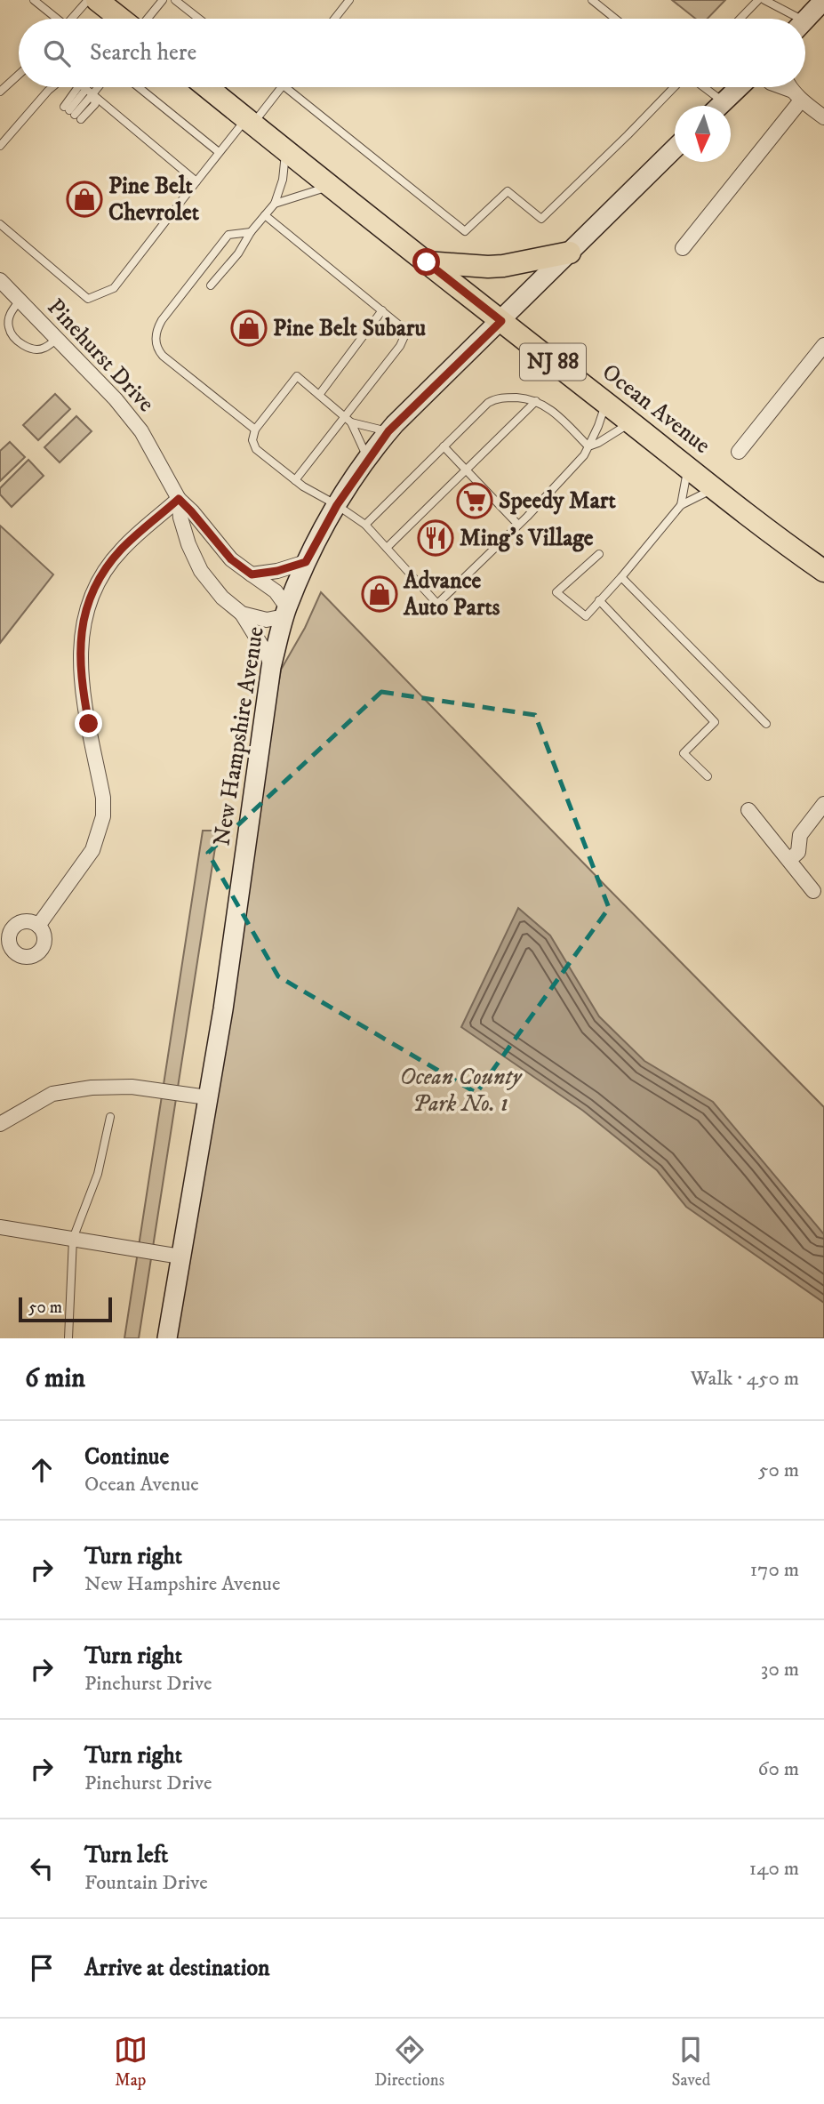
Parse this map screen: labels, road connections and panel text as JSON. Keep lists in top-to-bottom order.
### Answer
{
  "streets": {
    "main road": ["NJ 88", "Ocean Avenue", "New Hampshire Avenue"],
    "street": ["Pinehurst Drive"]
  },
  "crossings": [
    ["Pinehurst Drive", "New Hampshire Avenue"],
    ["Ocean Avenue", "New Hampshire Avenue"]
  ],
  "parks": ["Ocean County Park No. 1"],
  "places": {
    "shop": ["Pine Belt Chevrolet", "Pine Belt Subaru", "Advance Auto Parts"],
    "supermarket": ["Speedy Mart"],
    "restaurant": ["Ming's Village"]
  },
  "scale_bar": "50 m",
  "north": "bottom",
  "page": {
    "search": "Search here",
    "scale": "50 m",
    "heading": ["6 min", "Walk · 450 m"],
    "list": [
      ["Continue", "Ocean Avenue", "50 m"],
      ["Turn right", "New Hampshire Avenue", "170 m"],
      ["Turn right", "Pinehurst Drive", "30 m"],
      ["Turn right", "Pinehurst Drive", "60 m"],
      ["Turn left", "Fountain Drive", "140 m"],
      "Arrive at destination"
    ],
    "nav": ["Map", "Directions", "Saved"]
  }
}
